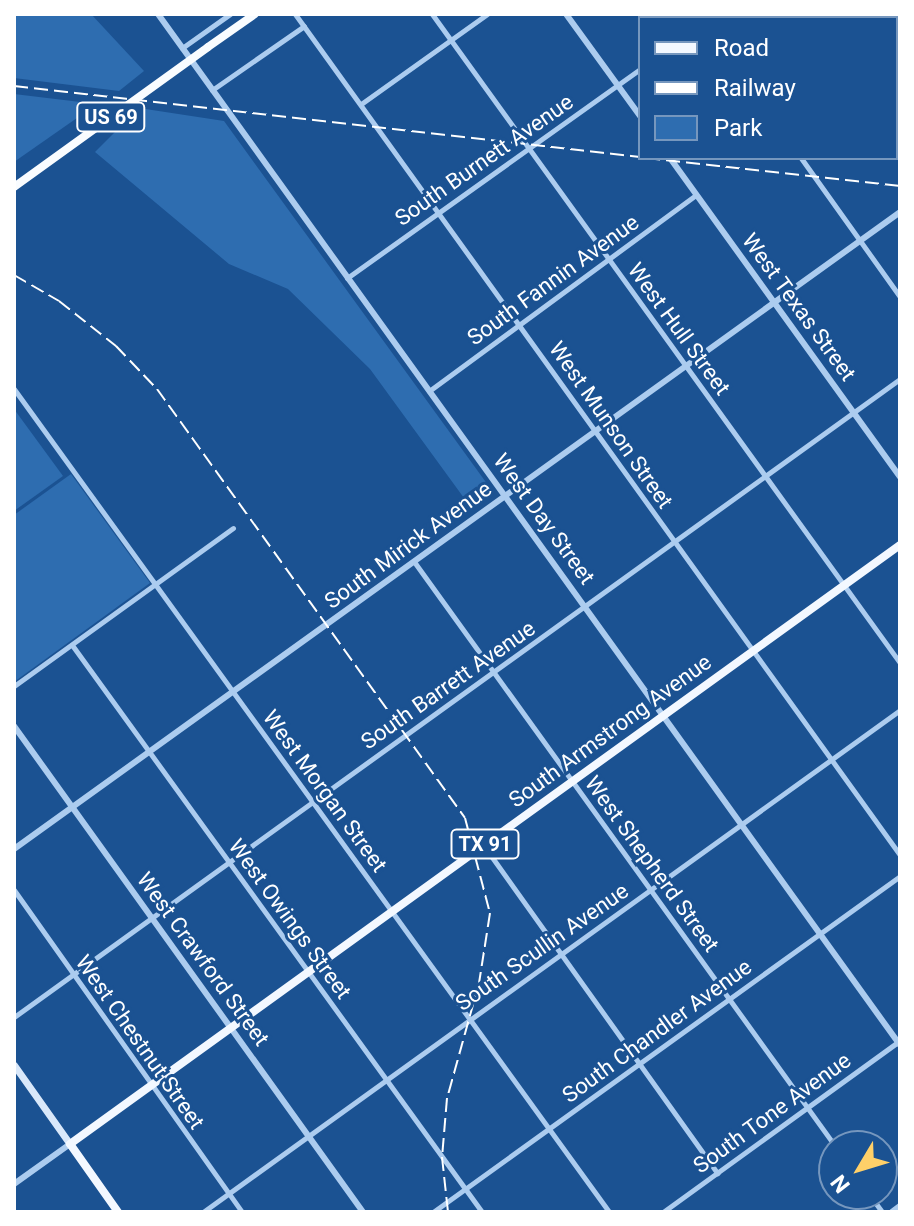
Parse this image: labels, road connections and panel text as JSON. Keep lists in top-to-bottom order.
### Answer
{
  "streets": {
    "highway": ["US 69"],
    "main road": ["South Armstrong Avenue", "TX 91"],
    "street": [
      "South Burnett Avenue",
      "South Fannin Avenue",
      "West Texas Street",
      "West Hull Street",
      "West Munson Street",
      "West Day Street",
      "South Mirick Avenue",
      "South Barrett Avenue",
      "West Morgan Street",
      "West Shepherd Street",
      "West Owings Street",
      "South Scullin Avenue",
      "West Crawford Street",
      "South Chandler Avenue",
      "West Chestnut Street",
      "South Tone Avenue"
    ]
  },
  "crossings": [
    ["South Burnett Avenue", "West Hull Street"],
    ["South Burnett Avenue", "West Munson Street"],
    ["South Burnett Avenue", "West Day Street"],
    ["South Fannin Avenue", "West Texas Street"],
    ["South Fannin Avenue", "West Hull Street"],
    ["South Fannin Avenue", "West Munson Street"],
    ["South Fannin Avenue", "West Day Street"],
    ["West Texas Street", "South Mirick Avenue"],
    ["West Texas Street", "South Barrett Avenue"],
    ["West Hull Street", "South Mirick Avenue"],
    ["West Hull Street", "South Barrett Avenue"],
    ["West Hull Street", "South Armstrong Avenue"],
    ["West Munson Street", "South Mirick Avenue"],
    ["West Munson Street", "South Barrett Avenue"],
    ["West Munson Street", "South Armstrong Avenue"],
    ["West Munson Street", "South Scullin Avenue"],
    ["West Day Street", "South Mirick Avenue"],
    ["West Day Street", "South Barrett Avenue"],
    ["West Day Street", "South Armstrong Avenue"],
    ["West Day Street", "South Scullin Avenue"],
    ["West Day Street", "South Chandler Avenue"],
    ["West Day Street", "South Tone Avenue"],
    ["South Mirick Avenue", "West Morgan Street"],
    ["South Mirick Avenue", "West Shepherd Street"],
    ["South Mirick Avenue", "West Owings Street"],
    ["South Mirick Avenue", "West Crawford Street"],
    ["South Barrett Avenue", "West Morgan Street"],
    ["South Barrett Avenue", "West Shepherd Street"],
    ["South Barrett Avenue", "West Owings Street"],
    ["South Barrett Avenue", "West Crawford Street"],
    ["South Barrett Avenue", "West Chestnut Street"],
    ["South Armstrong Avenue", "West Morgan Street"],
    ["South Armstrong Avenue", "West Shepherd Street"],
    ["South Armstrong Avenue", "West Owings Street"],
    ["South Armstrong Avenue", "West Crawford Street"],
    ["South Armstrong Avenue", "West Chestnut Street"],
    ["West Morgan Street", "South Scullin Avenue"],
    ["West Morgan Street", "South Chandler Avenue"],
    ["West Shepherd Street", "South Scullin Avenue"],
    ["West Shepherd Street", "South Chandler Avenue"],
    ["West Shepherd Street", "South Tone Avenue"],
    ["West Owings Street", "South Scullin Avenue"],
    ["West Owings Street", "South Chandler Avenue"],
    ["South Scullin Avenue", "West Crawford Street"],
    ["South Scullin Avenue", "West Chestnut Street"]
  ],
  "legend": ["Road", "Railway", "Park"],
  "north": "bottom left"
}
